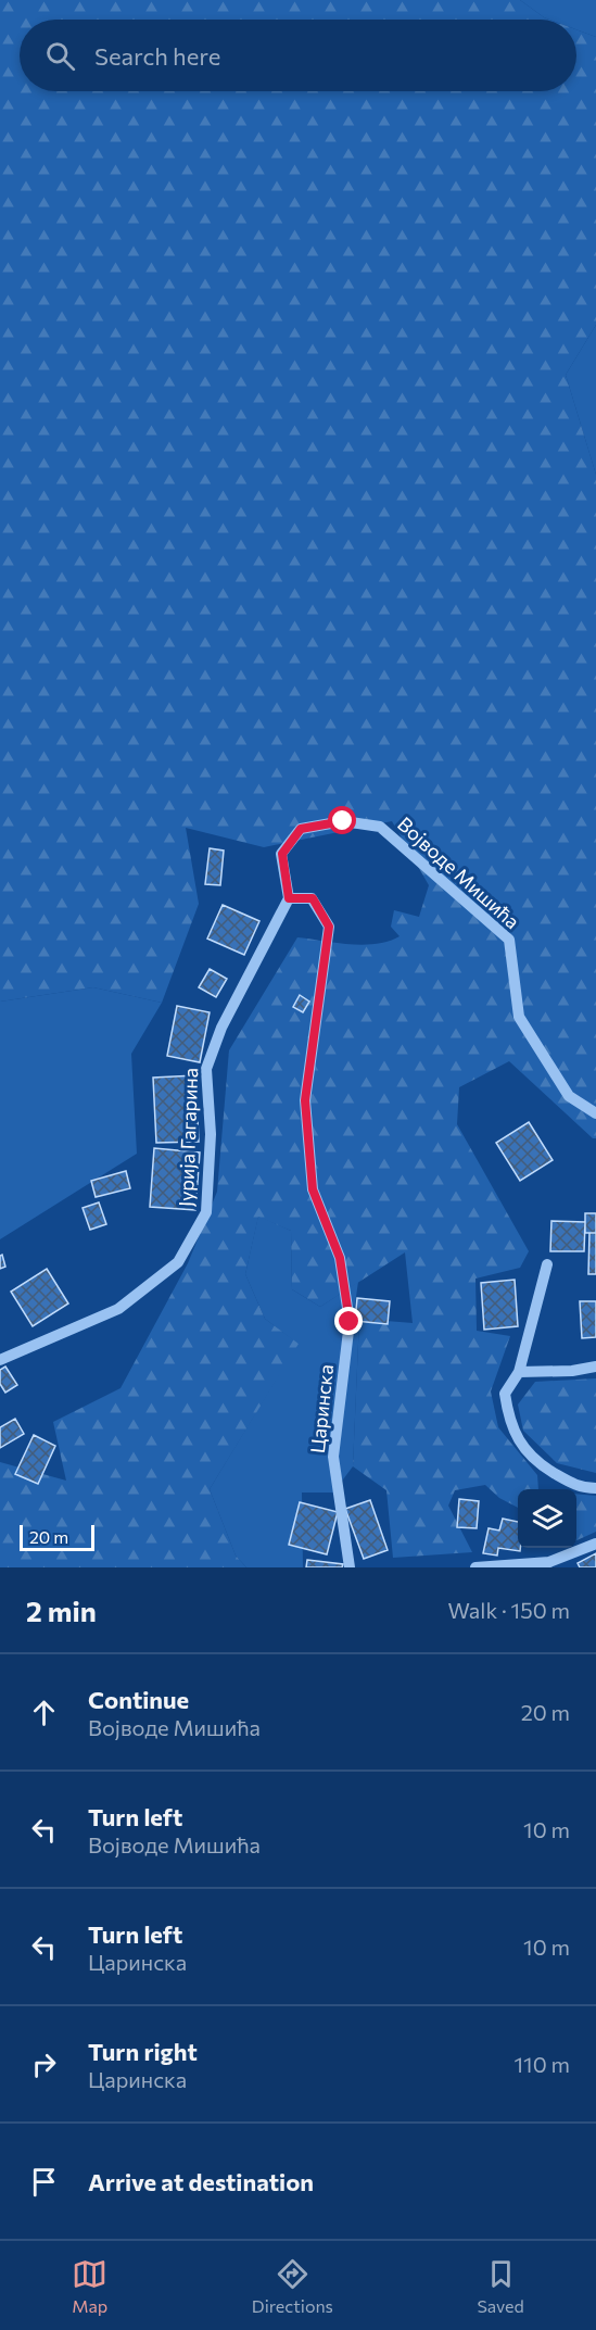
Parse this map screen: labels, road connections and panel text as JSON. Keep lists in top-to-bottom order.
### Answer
{
  "streets": {
    "street": ["Војводе Мишића", "Јурија Гагарина", "Царинска"]
  },
  "crossings": [
    ["Војводе Мишића", "Јурија Гагарина"],
    ["Војводе Мишића", "Царинска"],
    ["Јурија Гагарина", "Царинска"]
  ],
  "scale_bar": "20 m",
  "page": {
    "search": "Search here",
    "scale": "20 m",
    "heading": ["2 min", "Walk · 150 m"],
    "list": [
      ["Continue", "Војводе Мишића", "20 m"],
      ["Turn left", "Војводе Мишића", "10 m"],
      ["Turn left", "Царинска", "10 m"],
      ["Turn right", "Царинска", "110 m"],
      "Arrive at destination"
    ],
    "nav": ["Map", "Directions", "Saved"]
  }
}
